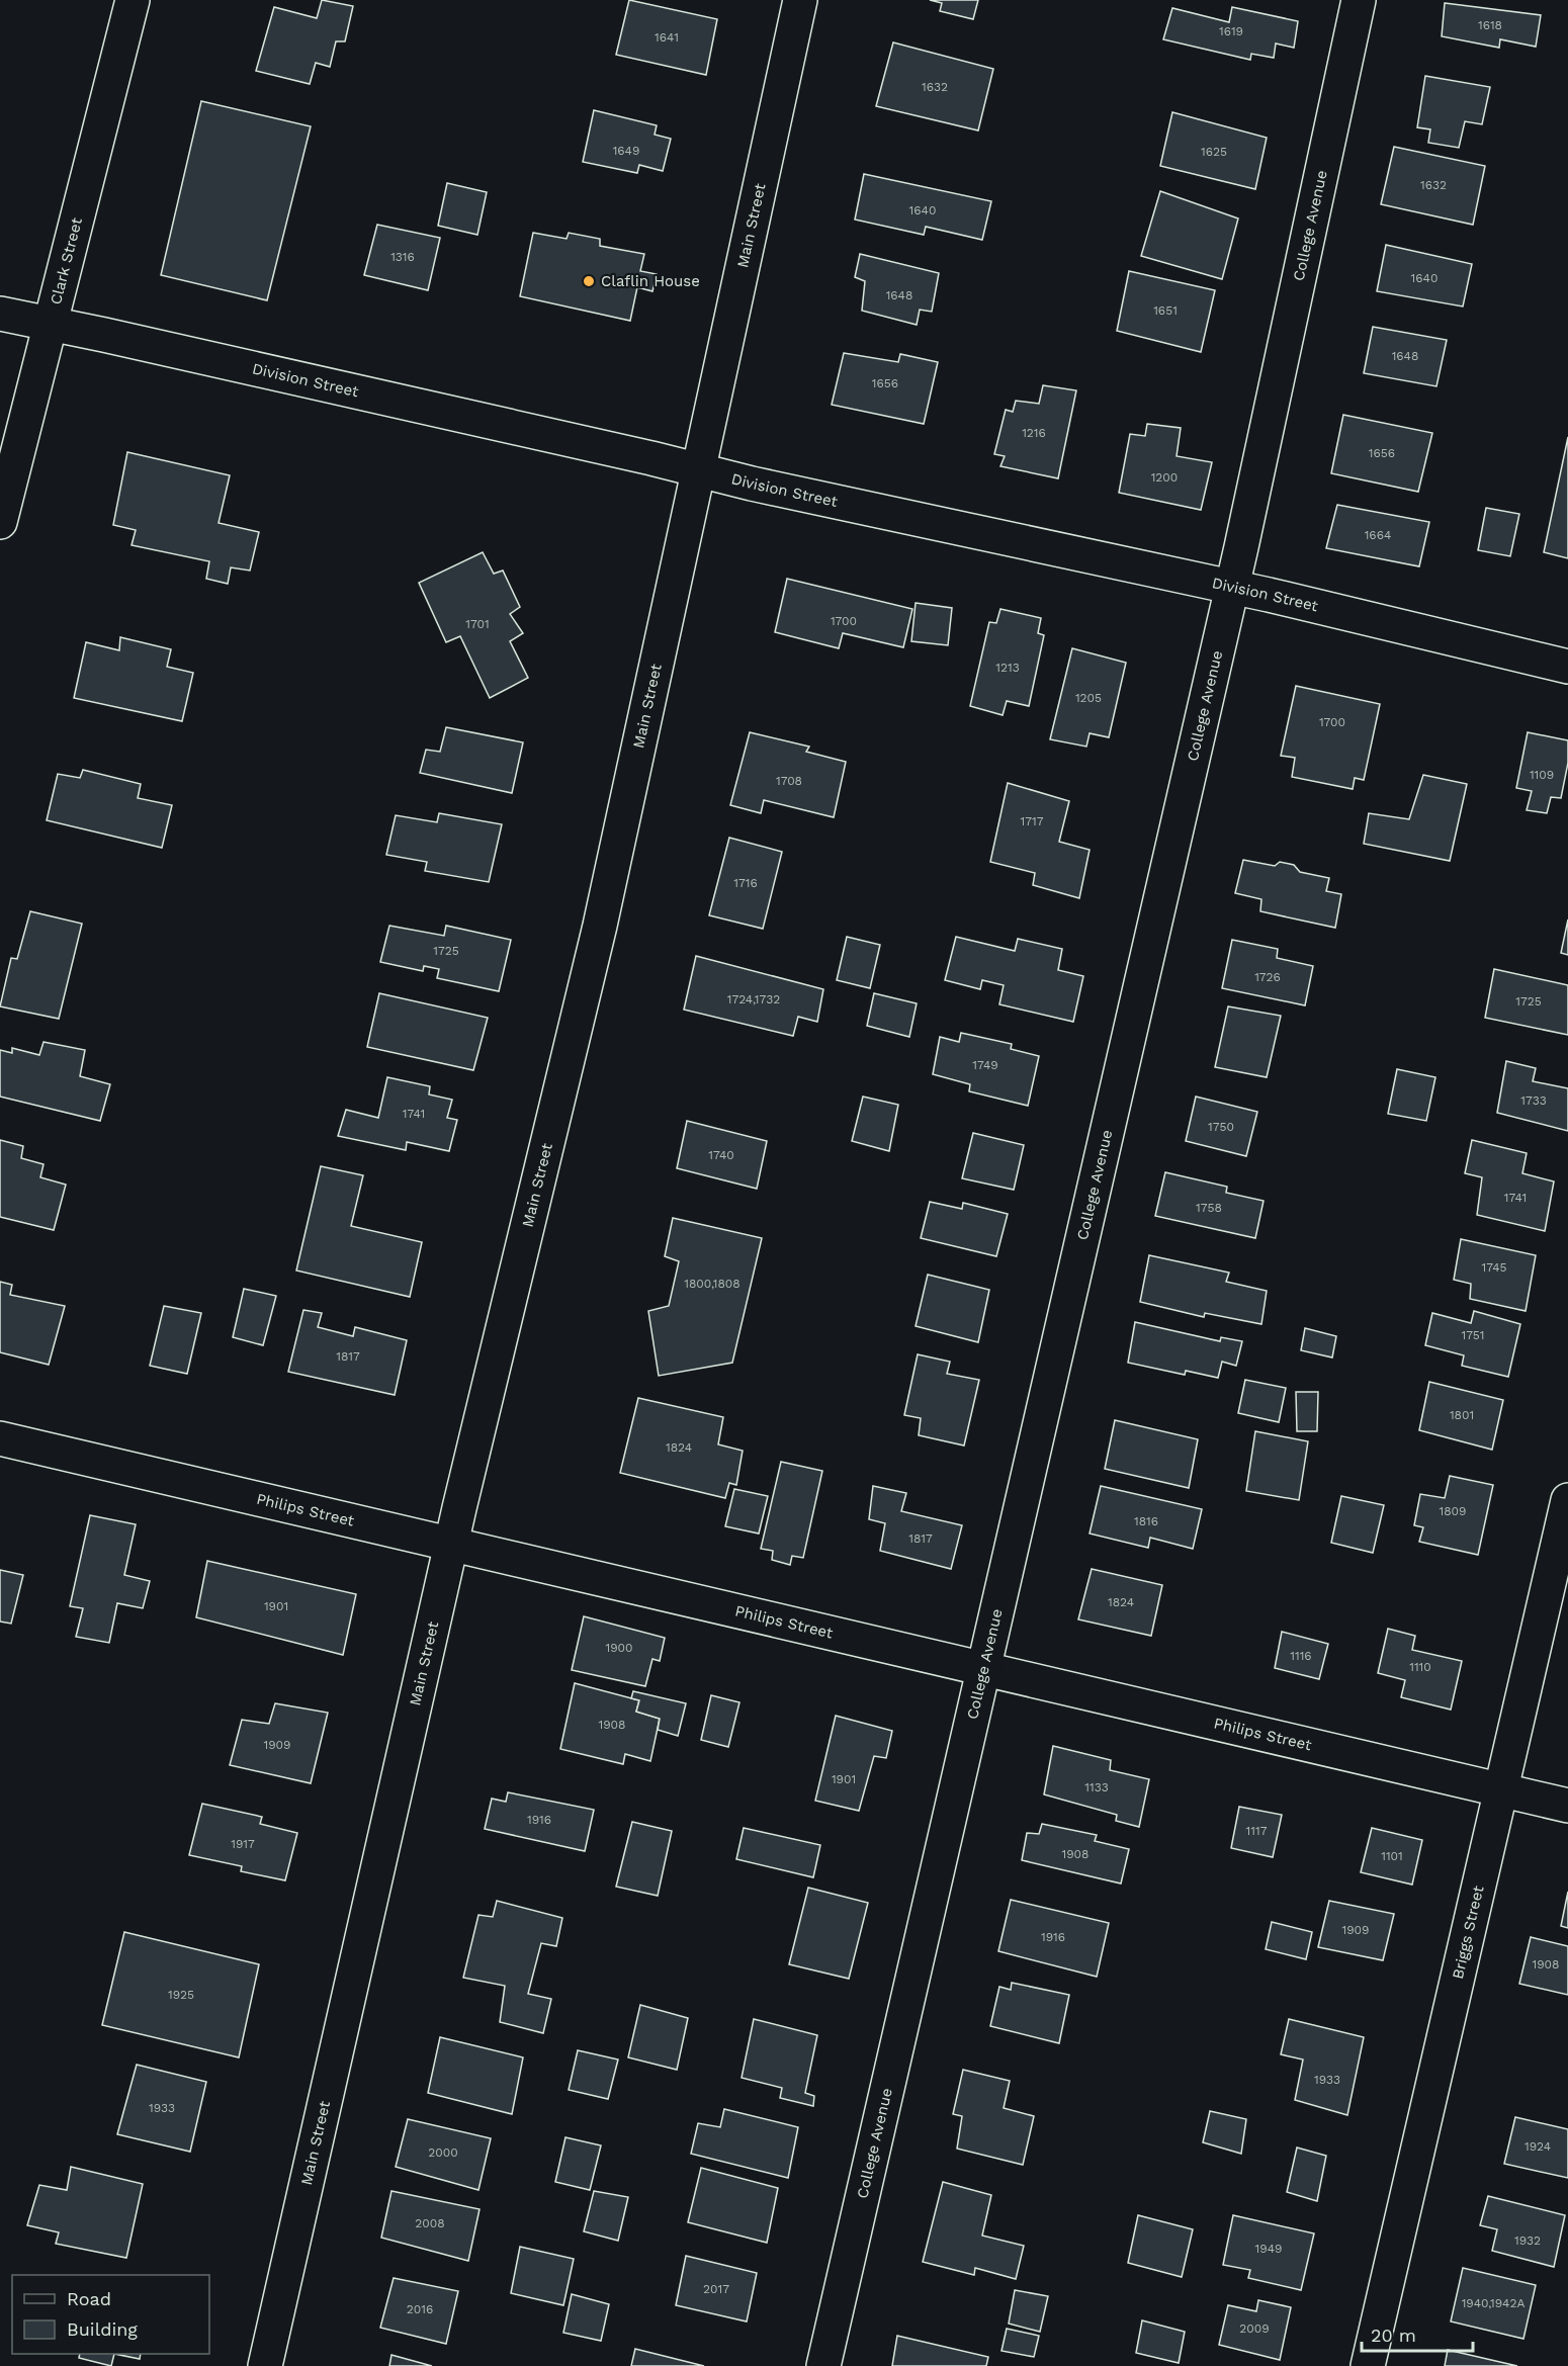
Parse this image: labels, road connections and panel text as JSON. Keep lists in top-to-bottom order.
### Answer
{
  "streets": {
    "street": [
      "Main Street",
      "College Avenue",
      "Clark Street",
      "Division Street",
      "Philips Street",
      "Briggs Street"
    ]
  },
  "crossings": [
    ["Main Street", "Division Street"],
    ["Main Street", "Philips Street"],
    ["College Avenue", "Division Street"],
    ["College Avenue", "Philips Street"],
    ["Clark Street", "Division Street"],
    ["Philips Street", "Briggs Street"]
  ],
  "places": ["Claflin House"],
  "house_numbers": [
    "1618",
    "1619",
    "1641",
    "1632",
    "1649",
    "1625",
    "1632",
    "1640",
    "1316",
    "1640",
    "1648",
    "1651",
    "1648",
    "1656",
    "1216",
    "1656",
    "1200",
    "1664",
    "1700",
    "1701",
    "1213",
    "1205",
    "1700",
    "1109",
    "1708",
    "1717",
    "1716",
    "1725",
    "1726",
    "1724,1732",
    "1725",
    "1749",
    "1733",
    "1741",
    "1750",
    "1740",
    "1741",
    "1758",
    "1745",
    "1800,1808",
    "1751",
    "1817",
    "1801",
    "1824",
    "1809",
    "1816",
    "1817",
    "1824",
    "1901",
    "1900",
    "1116",
    "1110",
    "1908",
    "1909",
    "1901",
    "1133",
    "1916",
    "1117",
    "1917",
    "1908",
    "1101",
    "1909",
    "1916",
    "1908",
    "1925",
    "1933",
    "1933",
    "1924",
    "2000",
    "2008",
    "1932",
    "1949",
    "2017",
    "1940,1942A",
    "2016",
    "2009"
  ],
  "legend": ["Road", "Building"],
  "scale_bar": "20 m"
}
